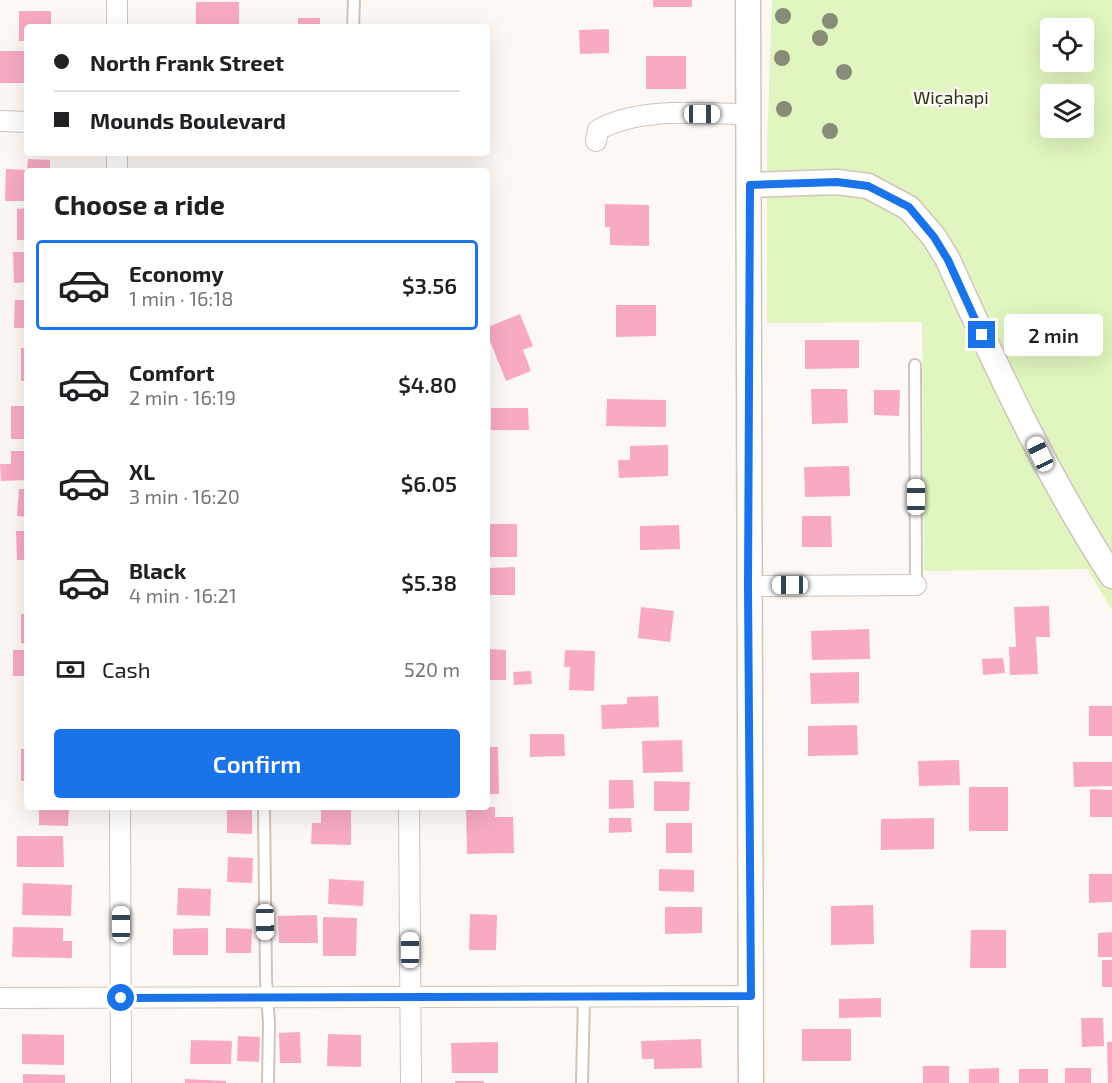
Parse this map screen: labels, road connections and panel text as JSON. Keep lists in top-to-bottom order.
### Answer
{
  "parks": ["Wic̣aḣapi"],
  "page": {
    "banner": ["North Frank Street", "Mounds Boulevard"],
    "heading": "Choose a ride",
    "list": [
      {
        "name": "Economy",
        "note": "1 min · 16:18",
        "value": "$3.56"
      },
      {
        "name": "Comfort",
        "note": "2 min · 16:19",
        "value": "$4.80"
      },
      {
        "name": "XL",
        "note": "3 min · 16:20",
        "value": "$6.05"
      },
      {
        "name": "Black",
        "note": "4 min · 16:21",
        "value": "$5.38"
      }
    ],
    "bubble": "2 min",
    "pay": ["Cash", "520 m"],
    "buttons": "Confirm"
  }
}
